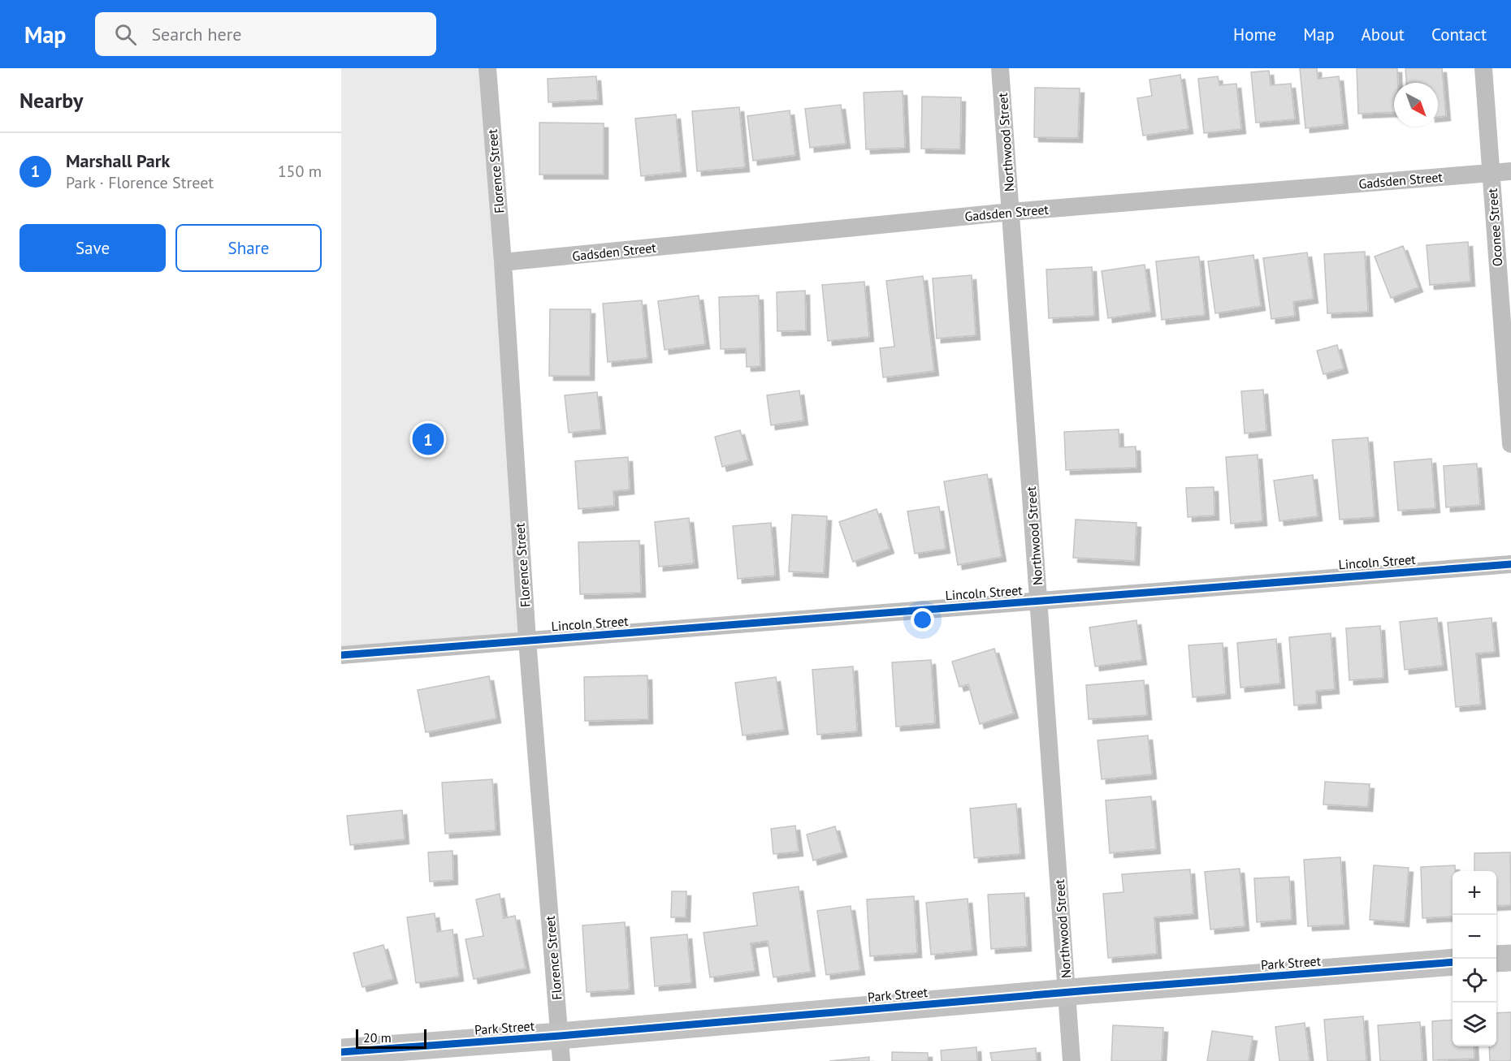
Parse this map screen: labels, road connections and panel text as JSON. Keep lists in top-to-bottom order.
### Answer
{
  "streets": {
    "street": [
      "Northwood Street",
      "Florence Street",
      "Gadsden Street",
      "Oconee Street",
      "Lincoln Street",
      "Park Street"
    ]
  },
  "crossings": [
    ["Northwood Street", "Gadsden Street"],
    ["Northwood Street", "Lincoln Street"],
    ["Northwood Street", "Park Street"],
    ["Florence Street", "Gadsden Street"],
    ["Florence Street", "Lincoln Street"],
    ["Florence Street", "Park Street"],
    ["Gadsden Street", "Oconee Street"]
  ],
  "scale_bar": "20 m",
  "north": "bottom right",
  "page": {
    "header": "Map",
    "search": "Search here",
    "nav": [
      "Home",
      "Map",
      "About",
      "Contact"
    ],
    "heading": "Nearby",
    "list": [
      {
        "mark": "1",
        "name": "Marshall Park",
        "note": "Park · Florence Street",
        "value": "150 m"
      }
    ],
    "buttons": ["Save", "Share"],
    "pins": "1",
    "map_buttons": ["+", "−"],
    "scale": "20 m"
  }
}
